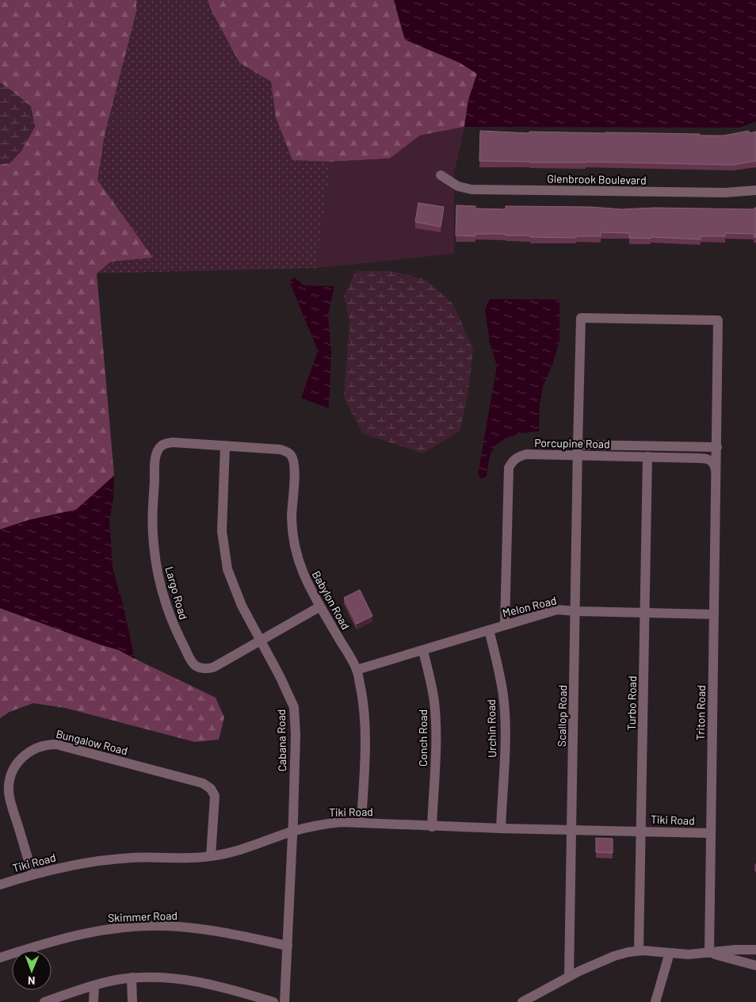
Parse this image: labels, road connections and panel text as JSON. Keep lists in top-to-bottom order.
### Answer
{
  "streets": {
    "street": [
      "Glenbrook Boulevard",
      "Porcupine Road",
      "Largo Road",
      "Babylon Road",
      "Melon Road",
      "Turbo Road",
      "Triton Road",
      "Scallop Road",
      "Urchin Road",
      "Conch Road",
      "Cabana Road",
      "Bungalow Road",
      "Tiki Road",
      "Skimmer Road"
    ]
  },
  "crossings": [
    ["Porcupine Road", "Melon Road"],
    ["Porcupine Road", "Turbo Road"],
    ["Porcupine Road", "Triton Road"],
    ["Porcupine Road", "Scallop Road"],
    ["Largo Road", "Babylon Road"],
    ["Largo Road", "Cabana Road"],
    ["Babylon Road", "Melon Road"],
    ["Babylon Road", "Cabana Road"],
    ["Babylon Road", "Tiki Road"],
    ["Melon Road", "Turbo Road"],
    ["Melon Road", "Triton Road"],
    ["Melon Road", "Scallop Road"],
    ["Melon Road", "Urchin Road"],
    ["Melon Road", "Conch Road"],
    ["Turbo Road", "Tiki Road"],
    ["Triton Road", "Scallop Road"],
    ["Triton Road", "Tiki Road"],
    ["Scallop Road", "Tiki Road"],
    ["Urchin Road", "Tiki Road"],
    ["Conch Road", "Tiki Road"],
    ["Cabana Road", "Tiki Road"],
    ["Cabana Road", "Skimmer Road"],
    ["Bungalow Road", "Tiki Road"]
  ],
  "north": "bottom"
}
